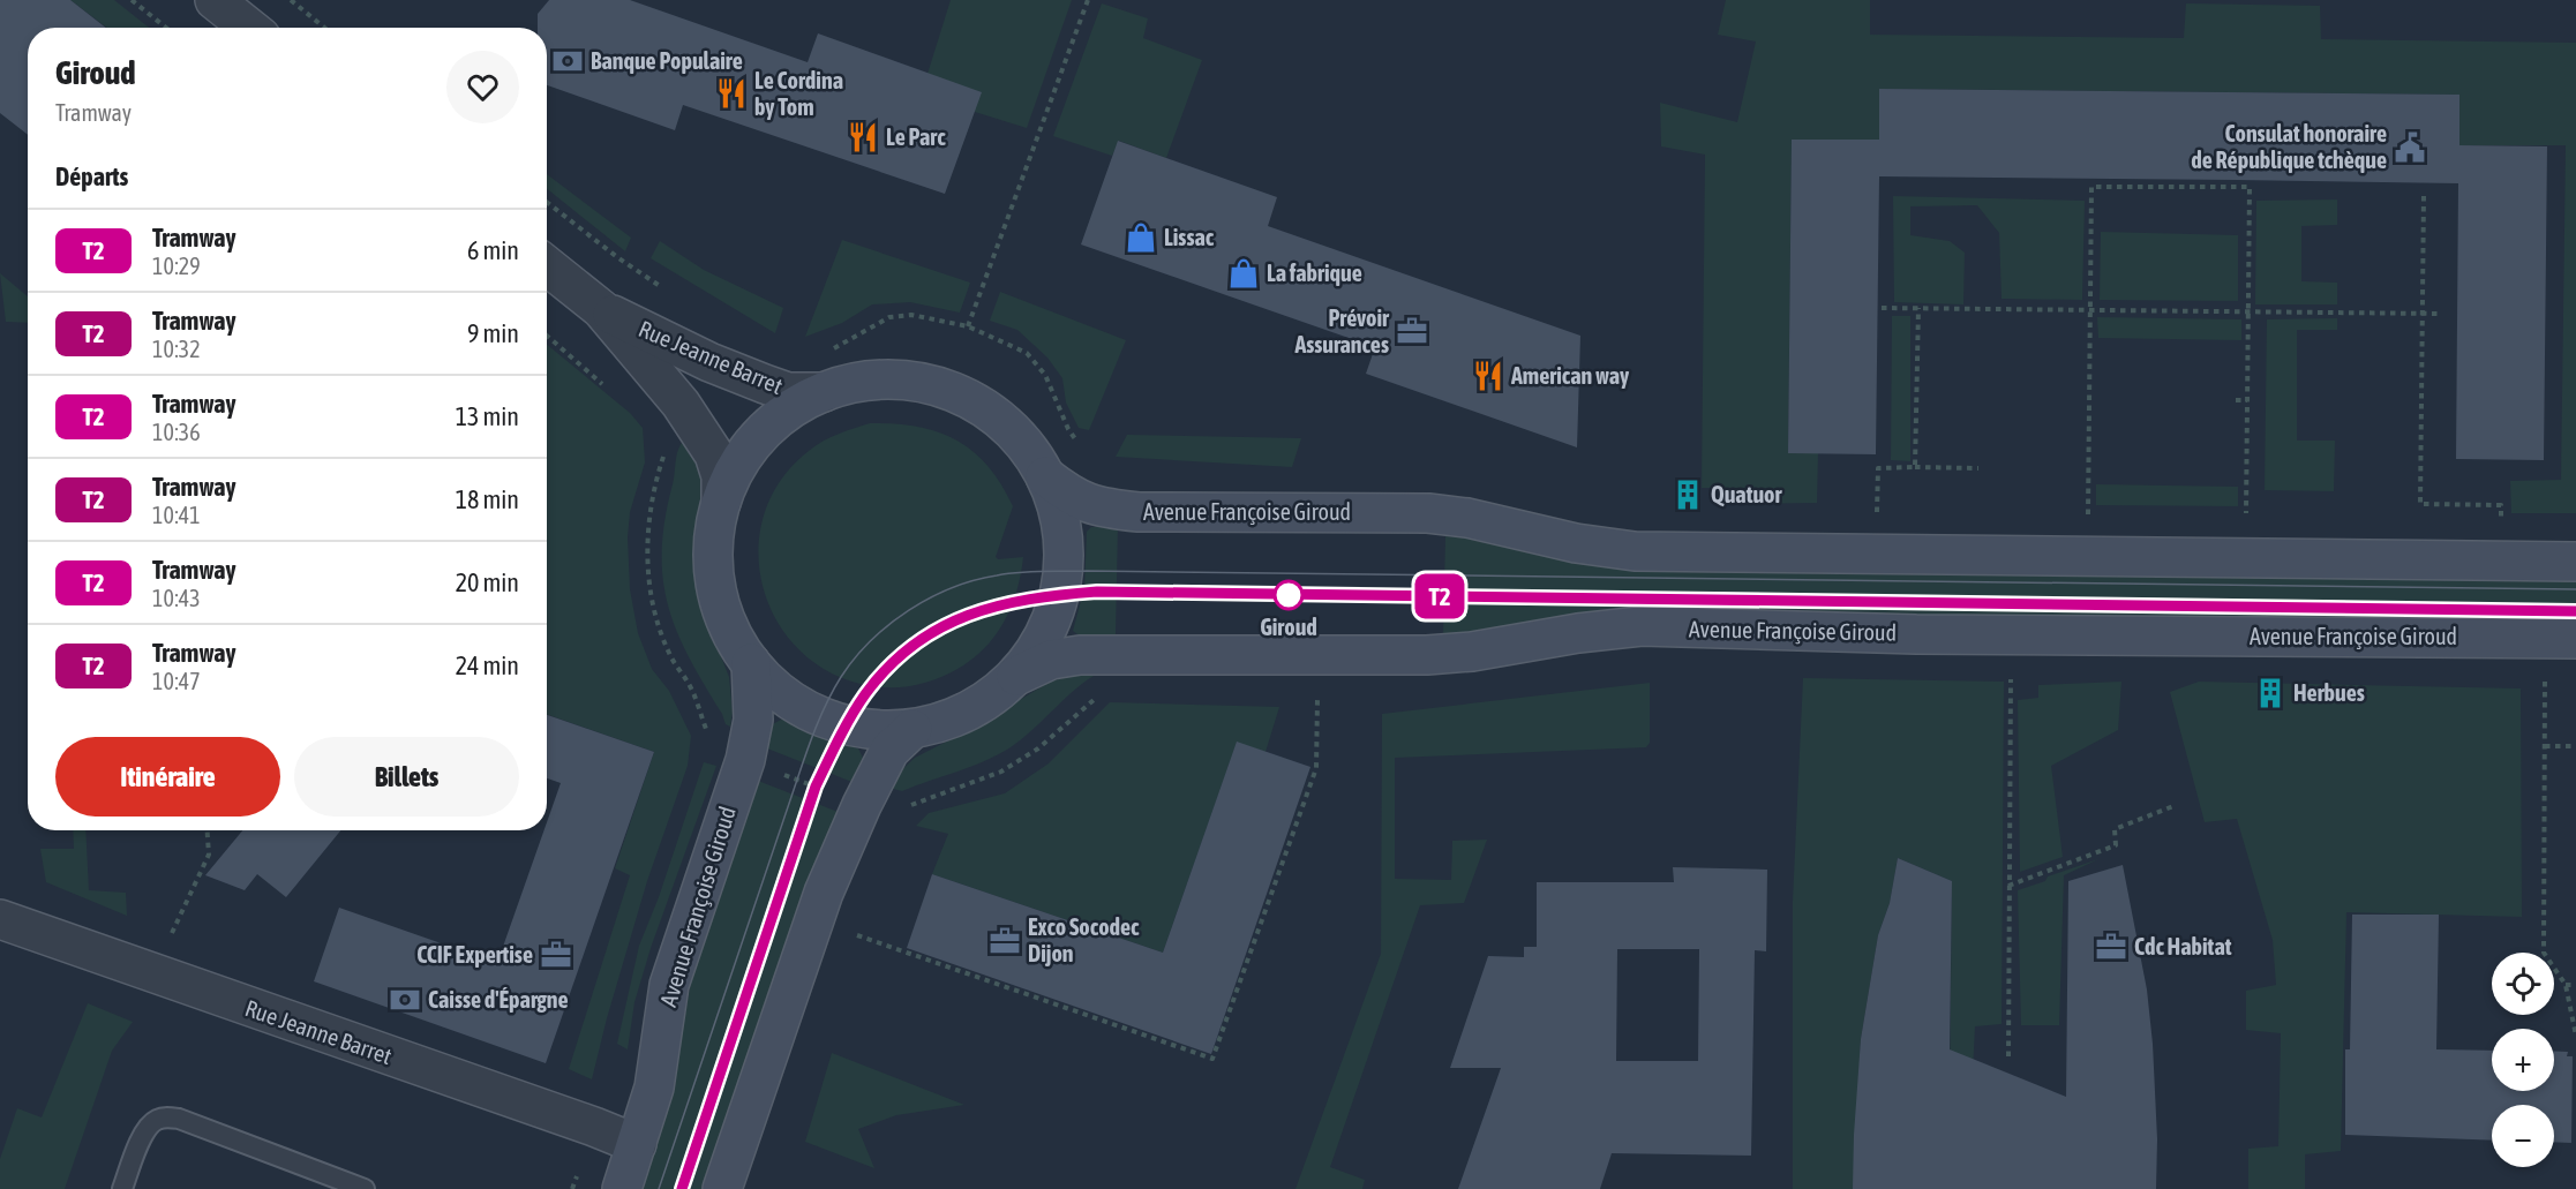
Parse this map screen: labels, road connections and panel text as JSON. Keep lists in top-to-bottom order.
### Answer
{
  "streets": {
    "street": ["Rue Jeanne Barret", "Avenue Françoise Giroud"]
  },
  "crossings": [
    ["Rue Jeanne Barret", "Avenue Françoise Giroud"]
  ],
  "places": {
    "bank": ["Banque Populaire", "Caisse d'Épargne"],
    "restaurant": ["Le Cordina by Tom", "Le Parc", "American way"],
    "public building": ["Consulat honoraire de République tchèque"],
    "shop": ["Lissac", "La fabrique"],
    "office": [
      "Prévoir Assurances",
      "Exco Socodec Dijon",
      "Cdc Habitat",
      "CCIF Expertise"
    ],
    "building": ["Quatuor", "Herbues"],
    "other": ["Giroud"]
  },
  "lines": ["tram line T2"],
  "page": {
    "on_map": "T2",
    "heading": [
      ["Giroud", "Tramway"],
      "Départs"
    ],
    "list": [
      {
        "mark": "T2",
        "name": "Tramway",
        "note": "10:29",
        "value": "6 min"
      },
      {
        "mark": "T2",
        "name": "Tramway",
        "note": "10:32",
        "value": "9 min"
      },
      {
        "mark": "T2",
        "name": "Tramway",
        "note": "10:36",
        "value": "13 min"
      },
      {
        "mark": "T2",
        "name": "Tramway",
        "note": "10:41",
        "value": "18 min"
      },
      {
        "mark": "T2",
        "name": "Tramway",
        "note": "10:43",
        "value": "20 min"
      },
      {
        "mark": "T2",
        "name": "Tramway",
        "note": "10:47",
        "value": "24 min"
      }
    ],
    "buttons": ["Itinéraire", "Billets"],
    "map_buttons": ["+", "−"]
  }
}
